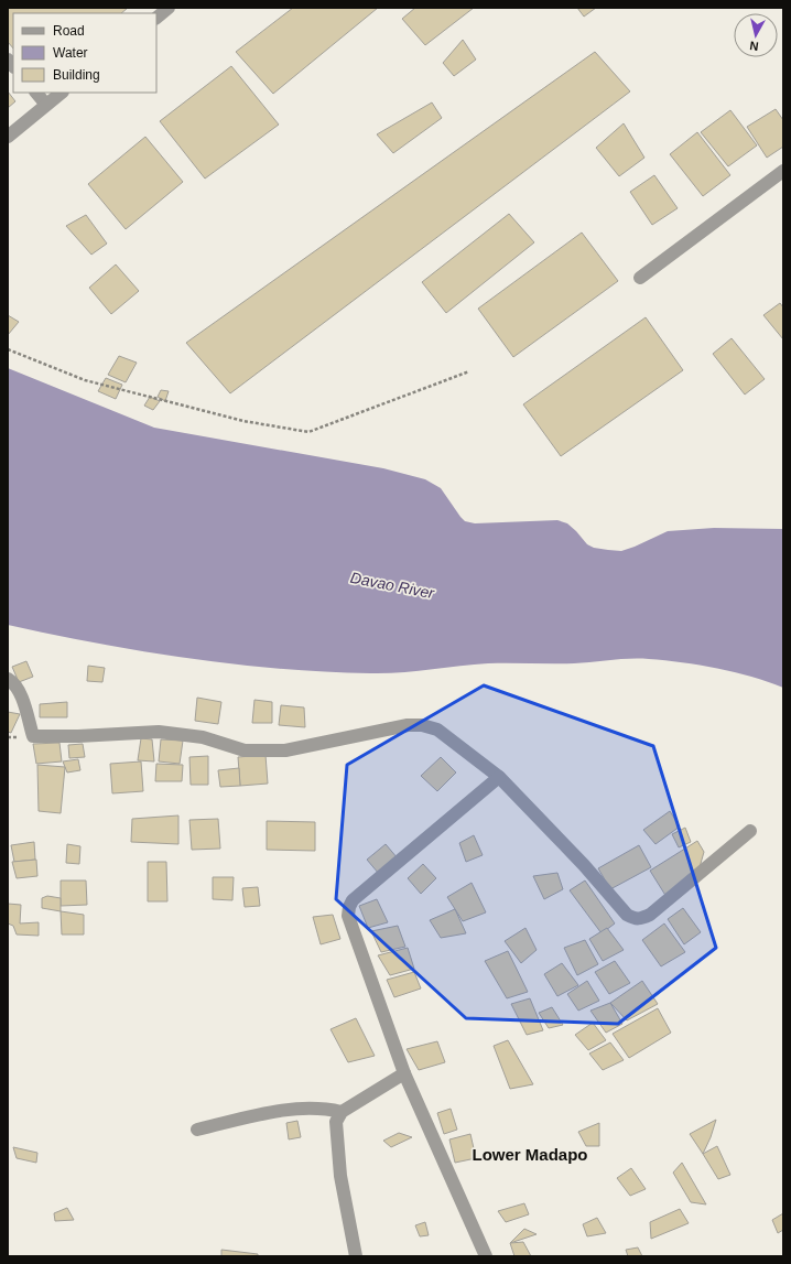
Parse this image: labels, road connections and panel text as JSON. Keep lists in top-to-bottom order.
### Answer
{
  "districts": ["Lower Madapo"],
  "water": ["Davao River"],
  "legend": ["Road", "Water", "Building"],
  "north": "bottom"
}
